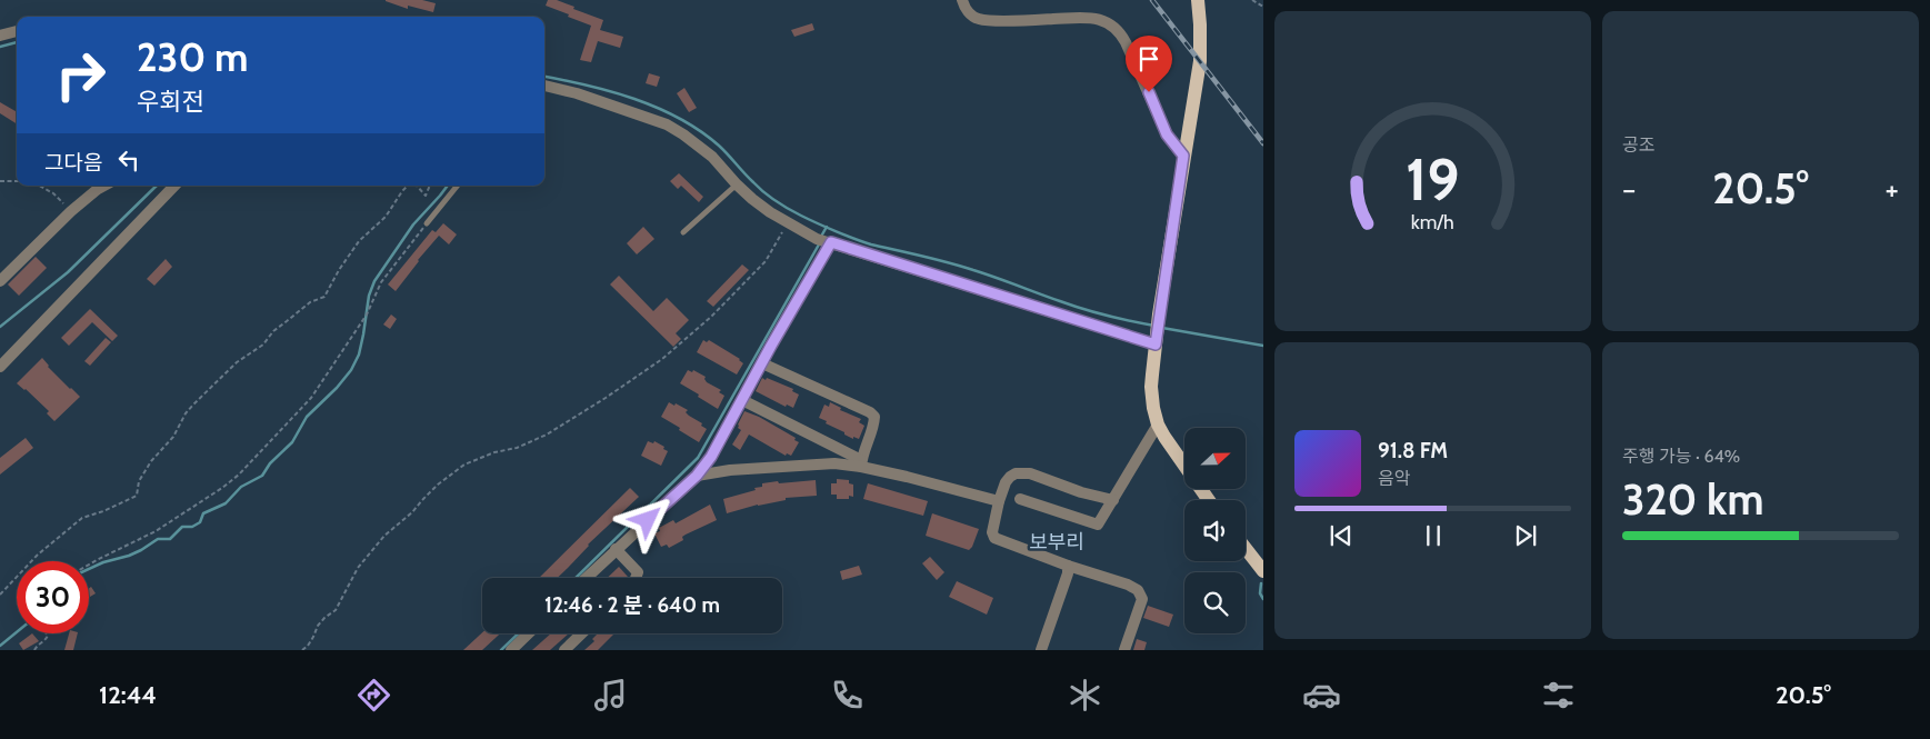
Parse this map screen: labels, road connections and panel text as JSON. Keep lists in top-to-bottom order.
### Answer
{
  "districts": ["보부리"],
  "north": "right",
  "page": {
    "tile": [
      "공조",
      ["주행 가능 · 64%", "320 km"]
    ],
    "turn": ["230 m", "우회전"],
    "then": "그다음",
    "heat": ["−", "20.5°", "+"],
    "song": ["91.8 FM", "음악"],
    "limit": "30",
    "trip": "12:46 · 2 분 · 640 m",
    "tabs": ["12:44", "20.5°"],
    "gauge": ["19", "km/h"]
  }
}
